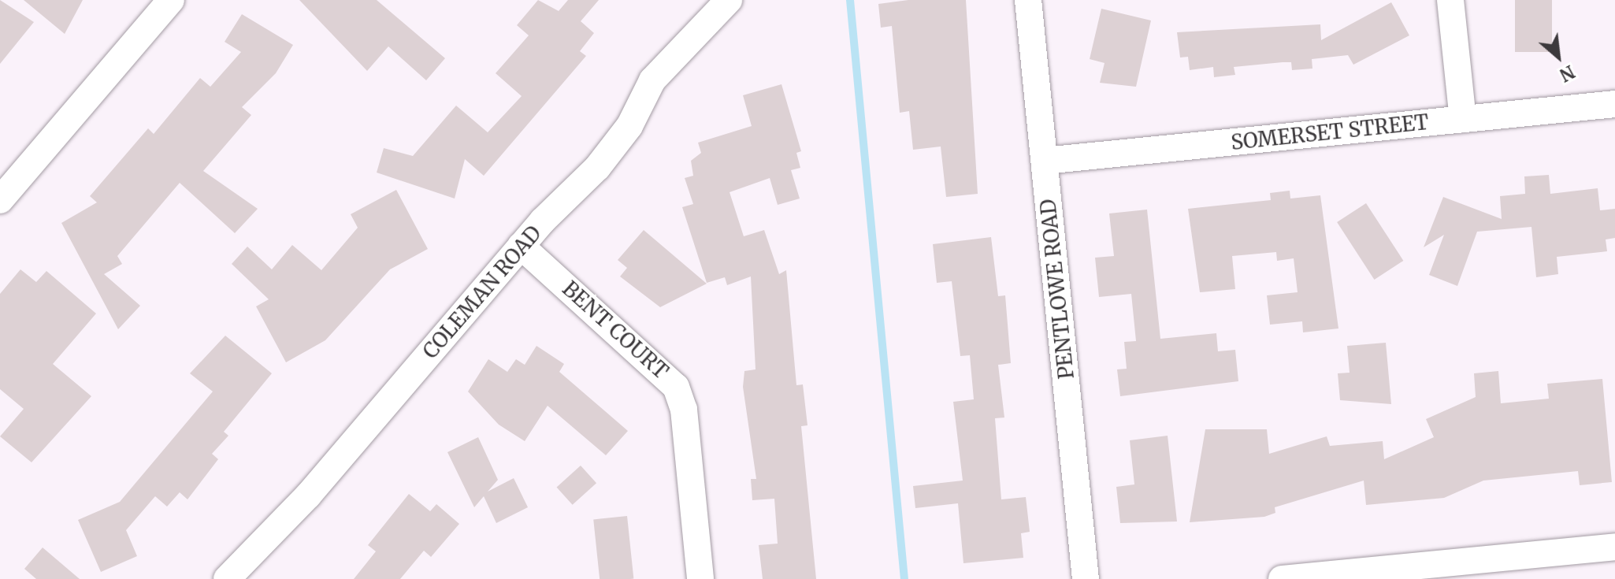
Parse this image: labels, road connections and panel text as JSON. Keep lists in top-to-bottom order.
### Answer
{
  "streets": {
    "street": [
      "SOMERSET STREET",
      "PENTLOWE ROAD",
      "COLEMAN ROAD",
      "BENT COURT"
    ]
  },
  "crossings": [
    ["SOMERSET STREET", "PENTLOWE ROAD"],
    ["COLEMAN ROAD", "BENT COURT"]
  ],
  "north": "bottom right"
}
